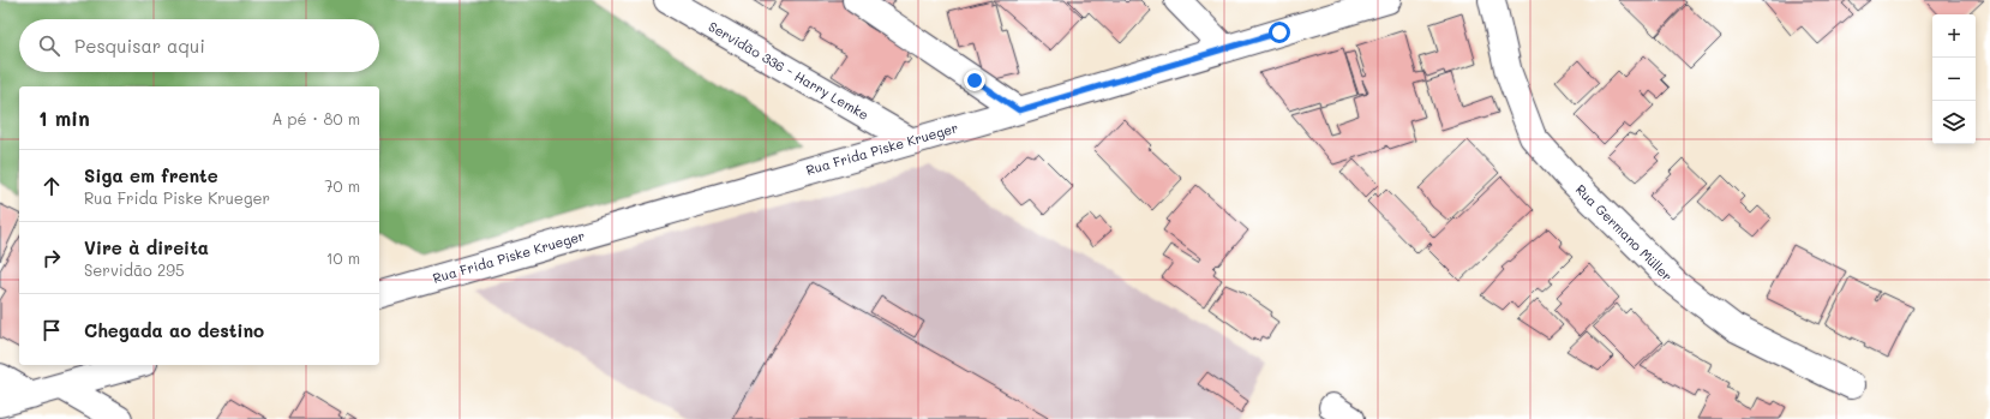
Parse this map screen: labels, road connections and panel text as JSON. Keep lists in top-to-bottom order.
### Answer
{
  "streets": {
    "street": ["Servidão 336 - Harry Lemke", "Rua Frida Piske Krueger", "Rua Germano Müller"]
  },
  "crossings": [
    ["Servidão 336 - Harry Lemke", "Rua Frida Piske Krueger"]
  ],
  "page": {
    "map_buttons": ["+", "−"],
    "search": "Pesquisar aqui",
    "heading": ["1 min", "A pé · 80 m"],
    "list": [
      ["Siga em frente", "Rua Frida Piske Krueger", "70 m"],
      ["Vire à direita", "Servidão 295", "10 m"],
      "Chegada ao destino"
    ]
  }
}
